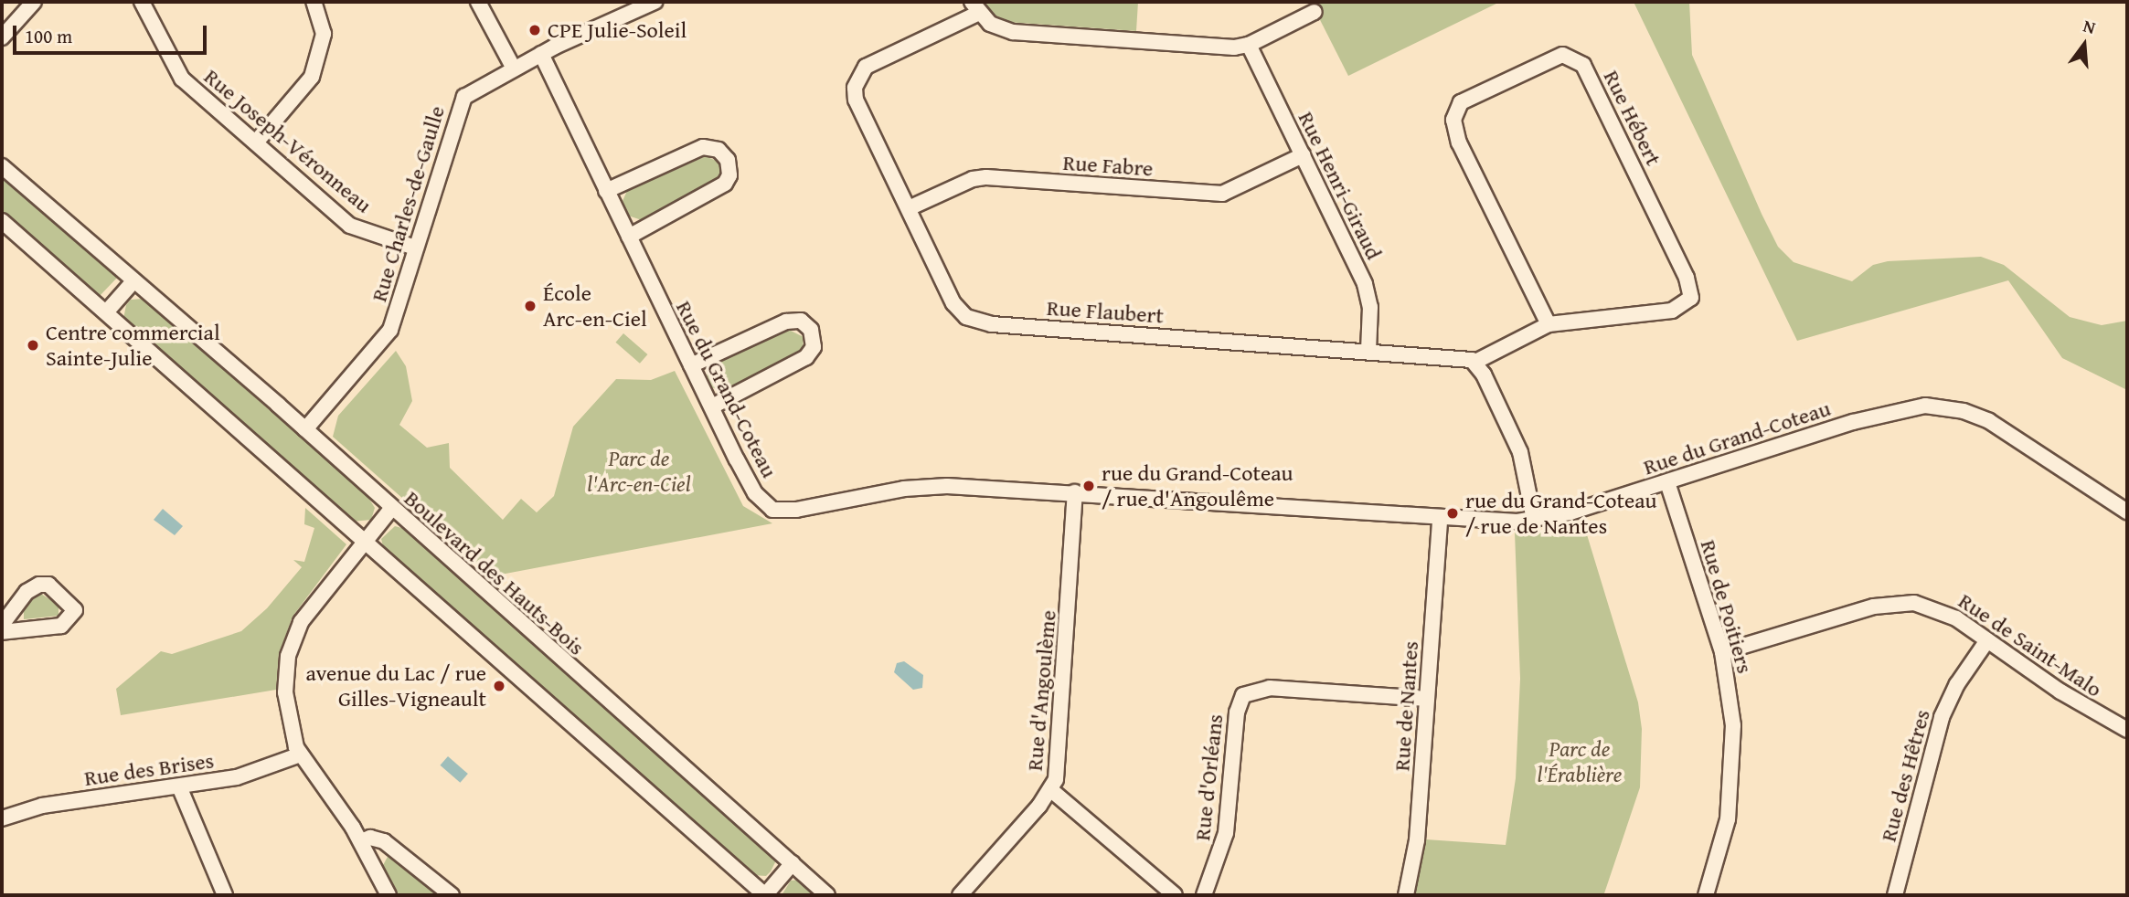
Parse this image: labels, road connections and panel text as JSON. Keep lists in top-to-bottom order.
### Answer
{
  "streets": {
    "street": [
      "Rue Hébert",
      "Rue Joseph-Véronneau",
      "Rue Fabre",
      "Rue Henri-Giraud",
      "Rue Charles-de-Gaulle",
      "Rue Flaubert",
      "Rue du Grand-Coteau",
      "Boulevard des Hauts-Bois",
      "Rue de Poitiers",
      "Rue de Saint-Malo",
      "Rue d'Angoulème",
      "Rue de Nantes",
      "Rue des Brises",
      "Rue des Hêtres",
      "Rue d'Orléans"
    ]
  },
  "crossings": [
    ["Rue Hébert", "Rue Flaubert"],
    ["Rue Joseph-Véronneau", "Rue Charles-de-Gaulle"],
    ["Rue Fabre", "Rue Henri-Giraud"],
    ["Rue Fabre", "Rue Flaubert"],
    ["Rue Henri-Giraud", "Rue Flaubert"],
    ["Rue Charles-de-Gaulle", "Rue du Grand-Coteau"],
    ["Rue Charles-de-Gaulle", "Boulevard des Hauts-Bois"],
    ["Rue du Grand-Coteau", "Rue de Poitiers"],
    ["Rue du Grand-Coteau", "Rue d'Angoulème"],
    ["Rue du Grand-Coteau", "Rue de Nantes"],
    ["Rue de Poitiers", "Rue de Saint-Malo"],
    ["Rue de Saint-Malo", "Rue des Hêtres"],
    ["Rue de Nantes", "Rue d'Orléans"]
  ],
  "parks": ["Parc de l'Arc-en-Ciel", "Parc de l'Érablière"],
  "places": [
    "CPE Julie-Soleil",
    "École Arc-en-Ciel",
    "Centre commercial Sainte-Julie",
    "rue du Grand-Coteau / rue d'Angoulême",
    "rue du Grand-Coteau / rue de Nantes",
    "avenue du Lac / rue Gilles-Vigneault"
  ],
  "scale_bar": "100 m",
  "north": "top"
}
